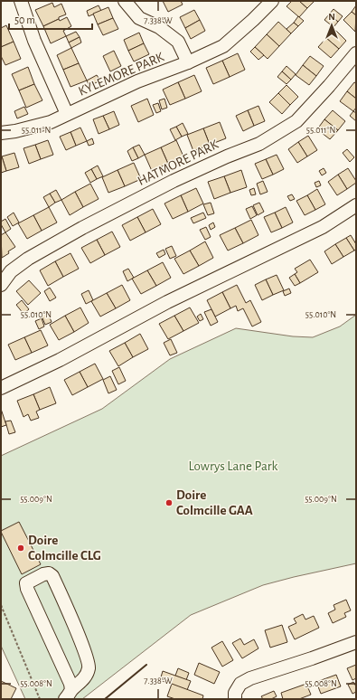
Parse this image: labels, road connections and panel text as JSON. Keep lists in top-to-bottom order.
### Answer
{
  "streets": {
    "street": ["KYLEMORE PARK", "HATMORE PARK"]
  },
  "parks": ["Lowrys Lane Park"],
  "places": ["Doire Colmcille GAA", "Doire Colmcille CLG"],
  "scale_bar": "50 m",
  "north": "top",
  "coordinates": [
    "7.338°W",
    "55.011°N",
    "55.010°N",
    "55.009°N",
    "55.008°N"
  ]
}
